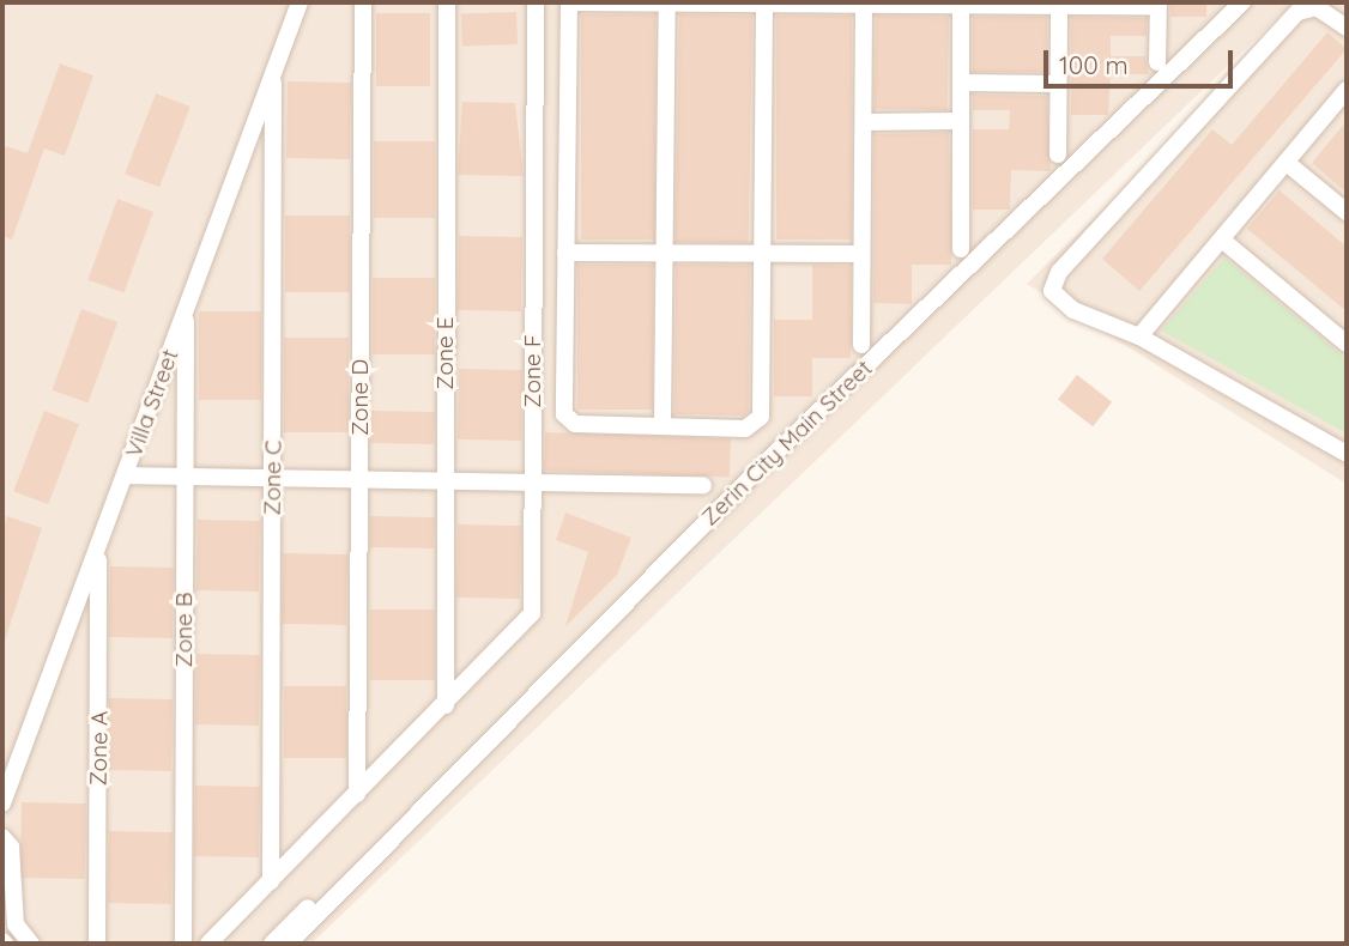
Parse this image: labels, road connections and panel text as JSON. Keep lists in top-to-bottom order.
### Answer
{
  "streets": {
    "street": [
      "Zone E",
      "Zone F",
      "Zone D",
      "Villa Street",
      "Zerin City Main Street",
      "Zone C",
      "Zone B",
      "Zone A"
    ]
  },
  "crossings": [
    ["Zone E", "Zone F"],
    ["Villa Street", "Zone C"],
    ["Villa Street", "Zone B"],
    ["Villa Street", "Zone A"]
  ],
  "scale_bar": "100 m"
}
